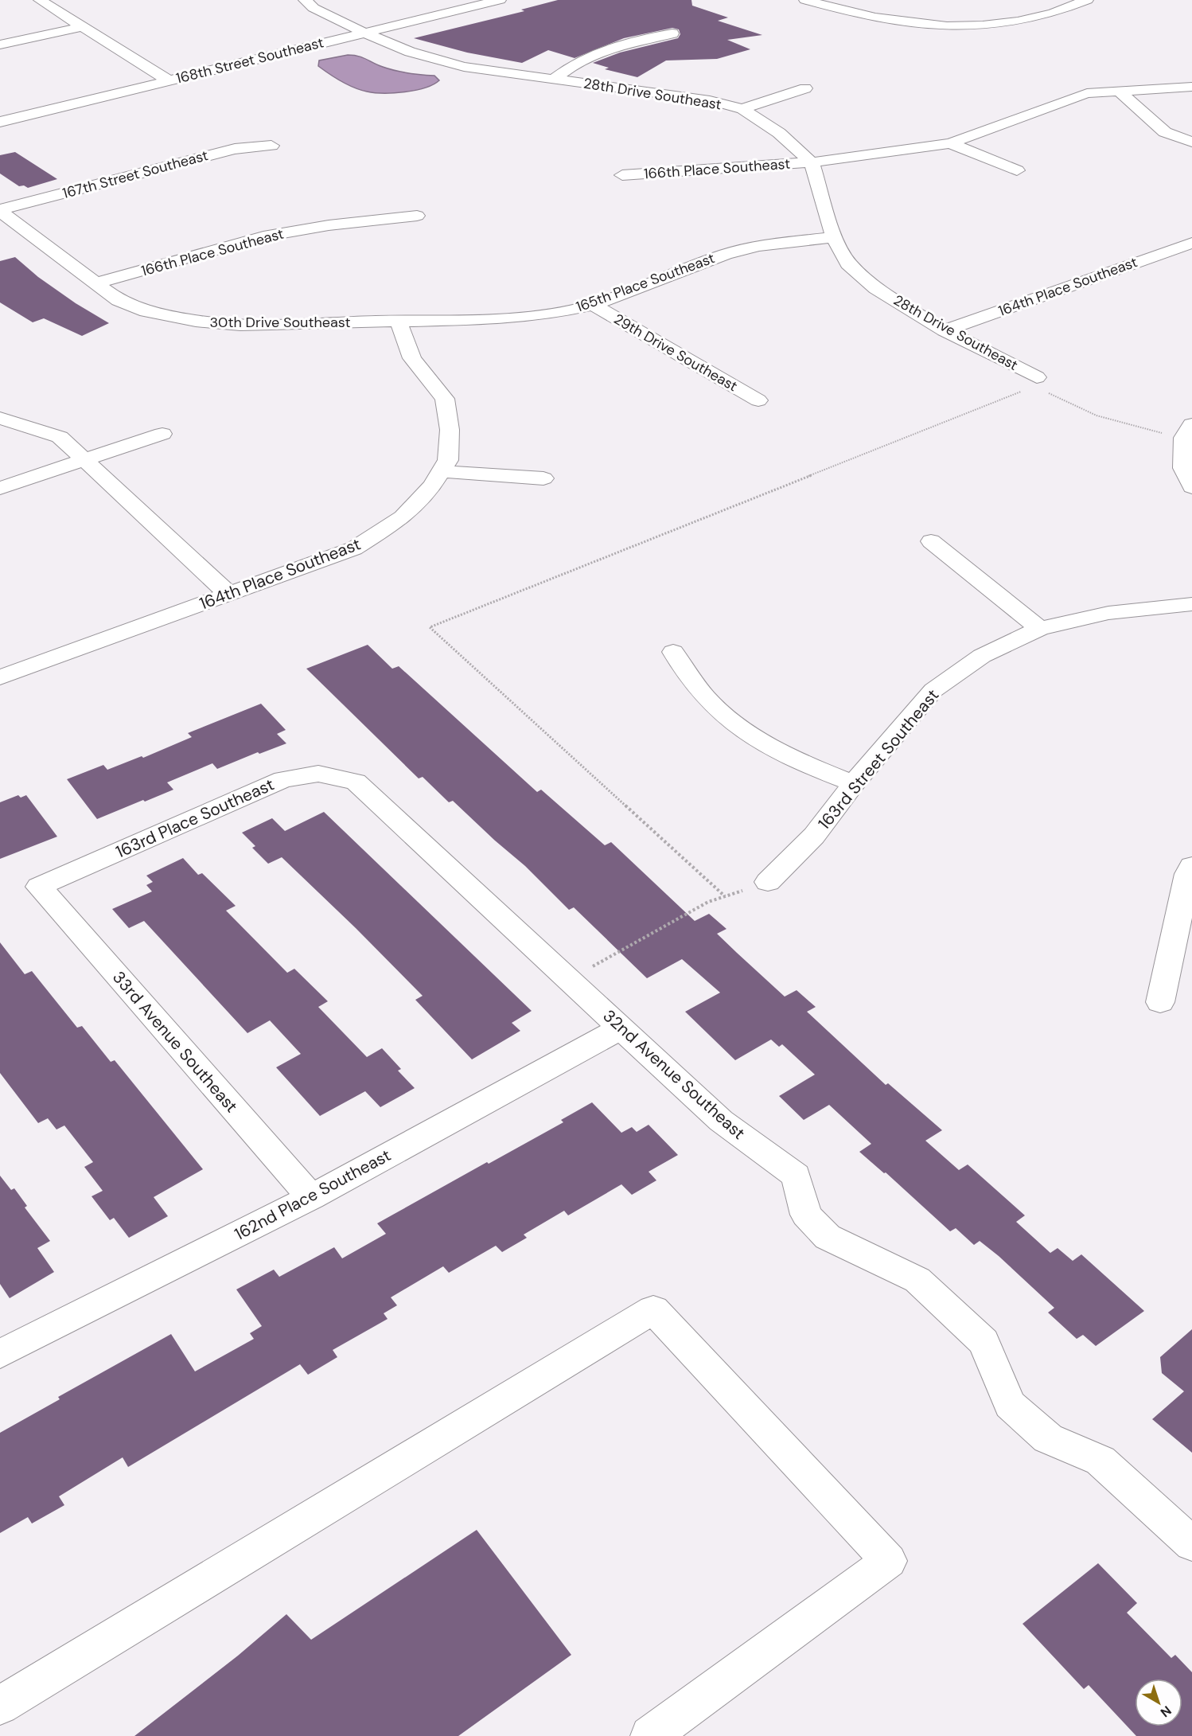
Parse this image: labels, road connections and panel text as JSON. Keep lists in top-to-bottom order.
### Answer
{
  "streets": {
    "street": [
      "168th Street Southeast",
      "28th Drive Southeast",
      "166th Place Southeast",
      "167th Street Southeast",
      "165th Place Southeast",
      "164th Place Southeast",
      "30th Drive Southeast",
      "29th Drive Southeast",
      "163rd Street Southeast",
      "163rd Place Southeast",
      "33rd Avenue Southeast",
      "32nd Avenue Southeast",
      "162nd Place Southeast"
    ]
  },
  "crossings": [
    ["168th Street Southeast", "28th Drive Southeast"],
    ["28th Drive Southeast", "166th Place Southeast"],
    ["28th Drive Southeast", "165th Place Southeast"],
    ["28th Drive Southeast", "164th Place Southeast"],
    ["166th Place Southeast", "30th Drive Southeast"],
    ["167th Street Southeast", "30th Drive Southeast"],
    ["165th Place Southeast", "30th Drive Southeast"],
    ["165th Place Southeast", "29th Drive Southeast"],
    ["163rd Place Southeast", "33rd Avenue Southeast"],
    ["163rd Place Southeast", "32nd Avenue Southeast"],
    ["33rd Avenue Southeast", "162nd Place Southeast"],
    ["32nd Avenue Southeast", "162nd Place Southeast"]
  ],
  "north": "bottom right"
}
